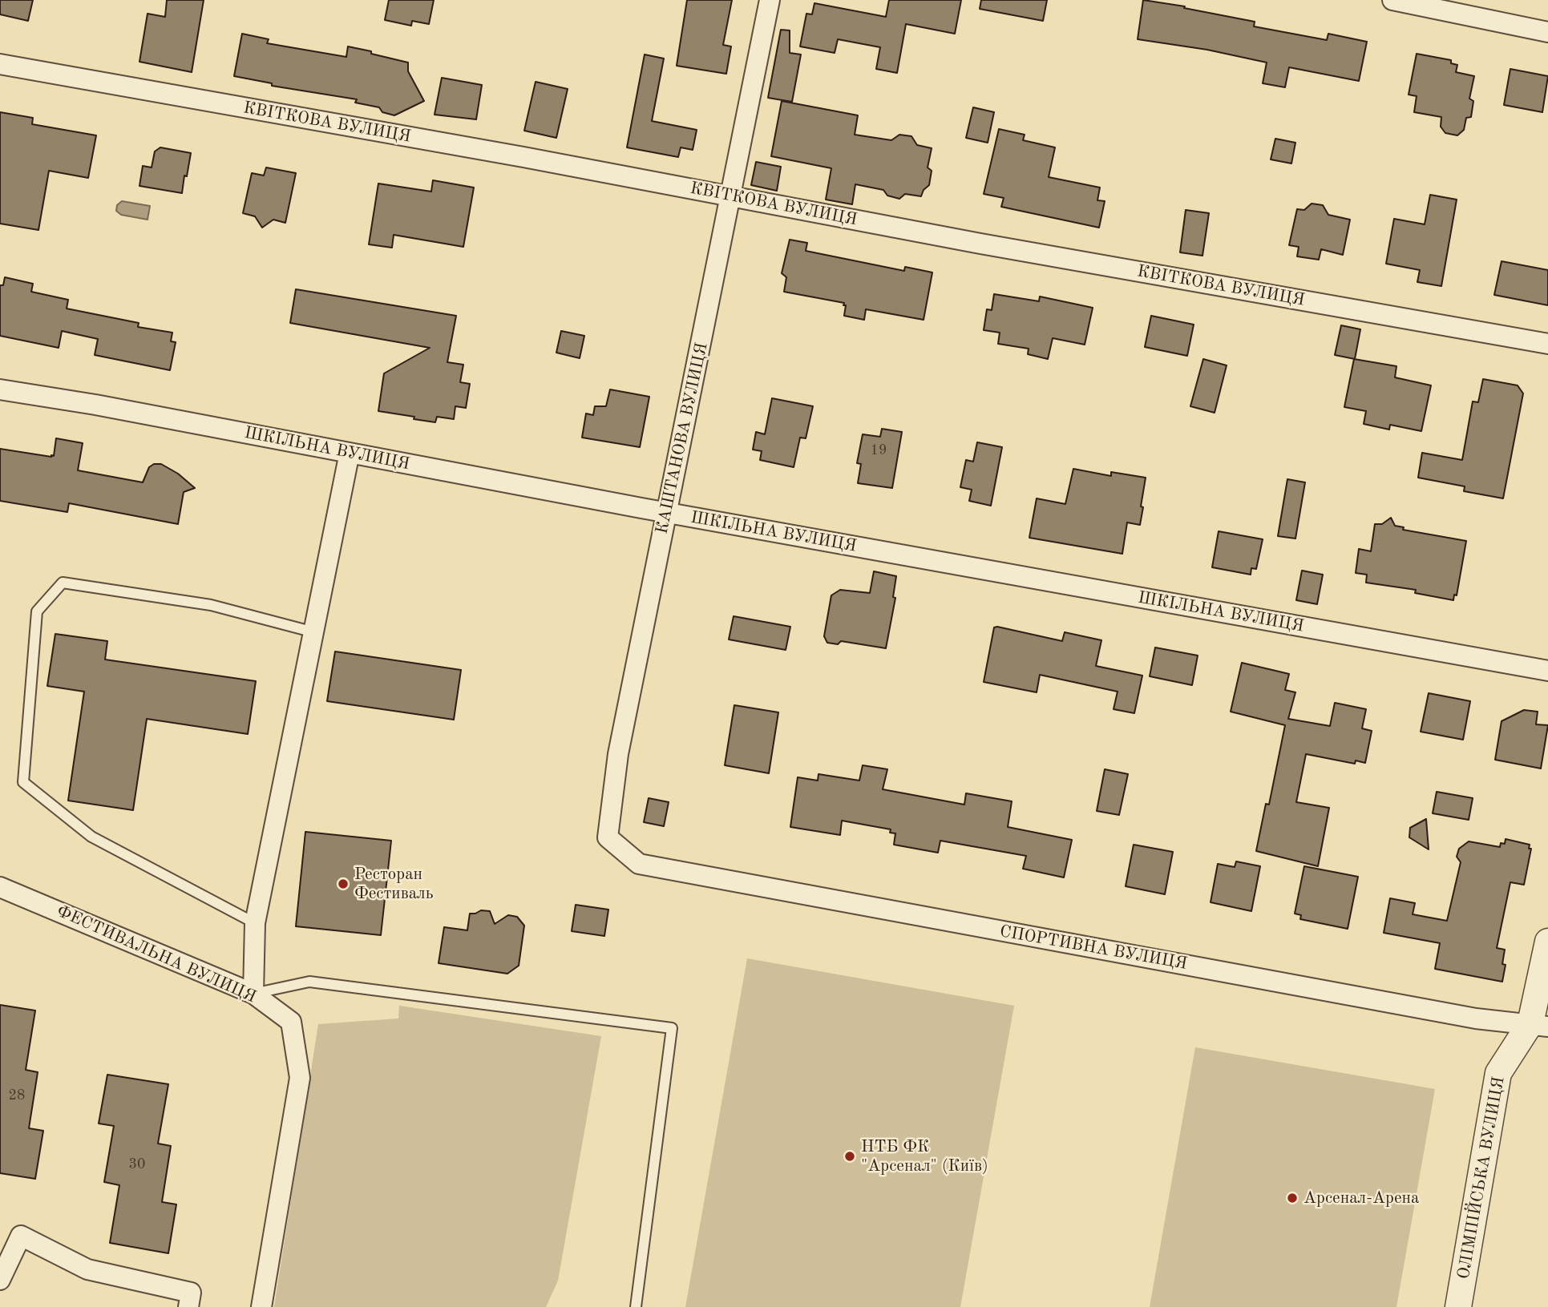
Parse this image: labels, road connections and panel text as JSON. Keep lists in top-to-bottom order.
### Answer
{
  "streets": {
    "street": [
      "КВІТКОВА ВУЛИЦЯ",
      "КАШТАНОВА ВУЛИЦЯ",
      "ШКІЛЬНА ВУЛИЦЯ",
      "СПОРТИВНА ВУЛИЦЯ",
      "ФЕСТИВАЛЬНА ВУЛИЦЯ",
      "ОЛІМПІЙСЬКА ВУЛИЦЯ"
    ]
  },
  "crossings": [
    ["КВІТКОВА ВУЛИЦЯ", "КАШТАНОВА ВУЛИЦЯ"],
    ["КАШТАНОВА ВУЛИЦЯ", "ШКІЛЬНА ВУЛИЦЯ"],
    ["КАШТАНОВА ВУЛИЦЯ", "СПОРТИВНА ВУЛИЦЯ"],
    ["СПОРТИВНА ВУЛИЦЯ", "ОЛІМПІЙСЬКА ВУЛИЦЯ"]
  ],
  "places": ["Ресторан Фестиваль", "НТБ ФК \"Арсенал\" (Київ)", "Арсенал-Арена"],
  "house_numbers": ["19", "28", "30"]
}
